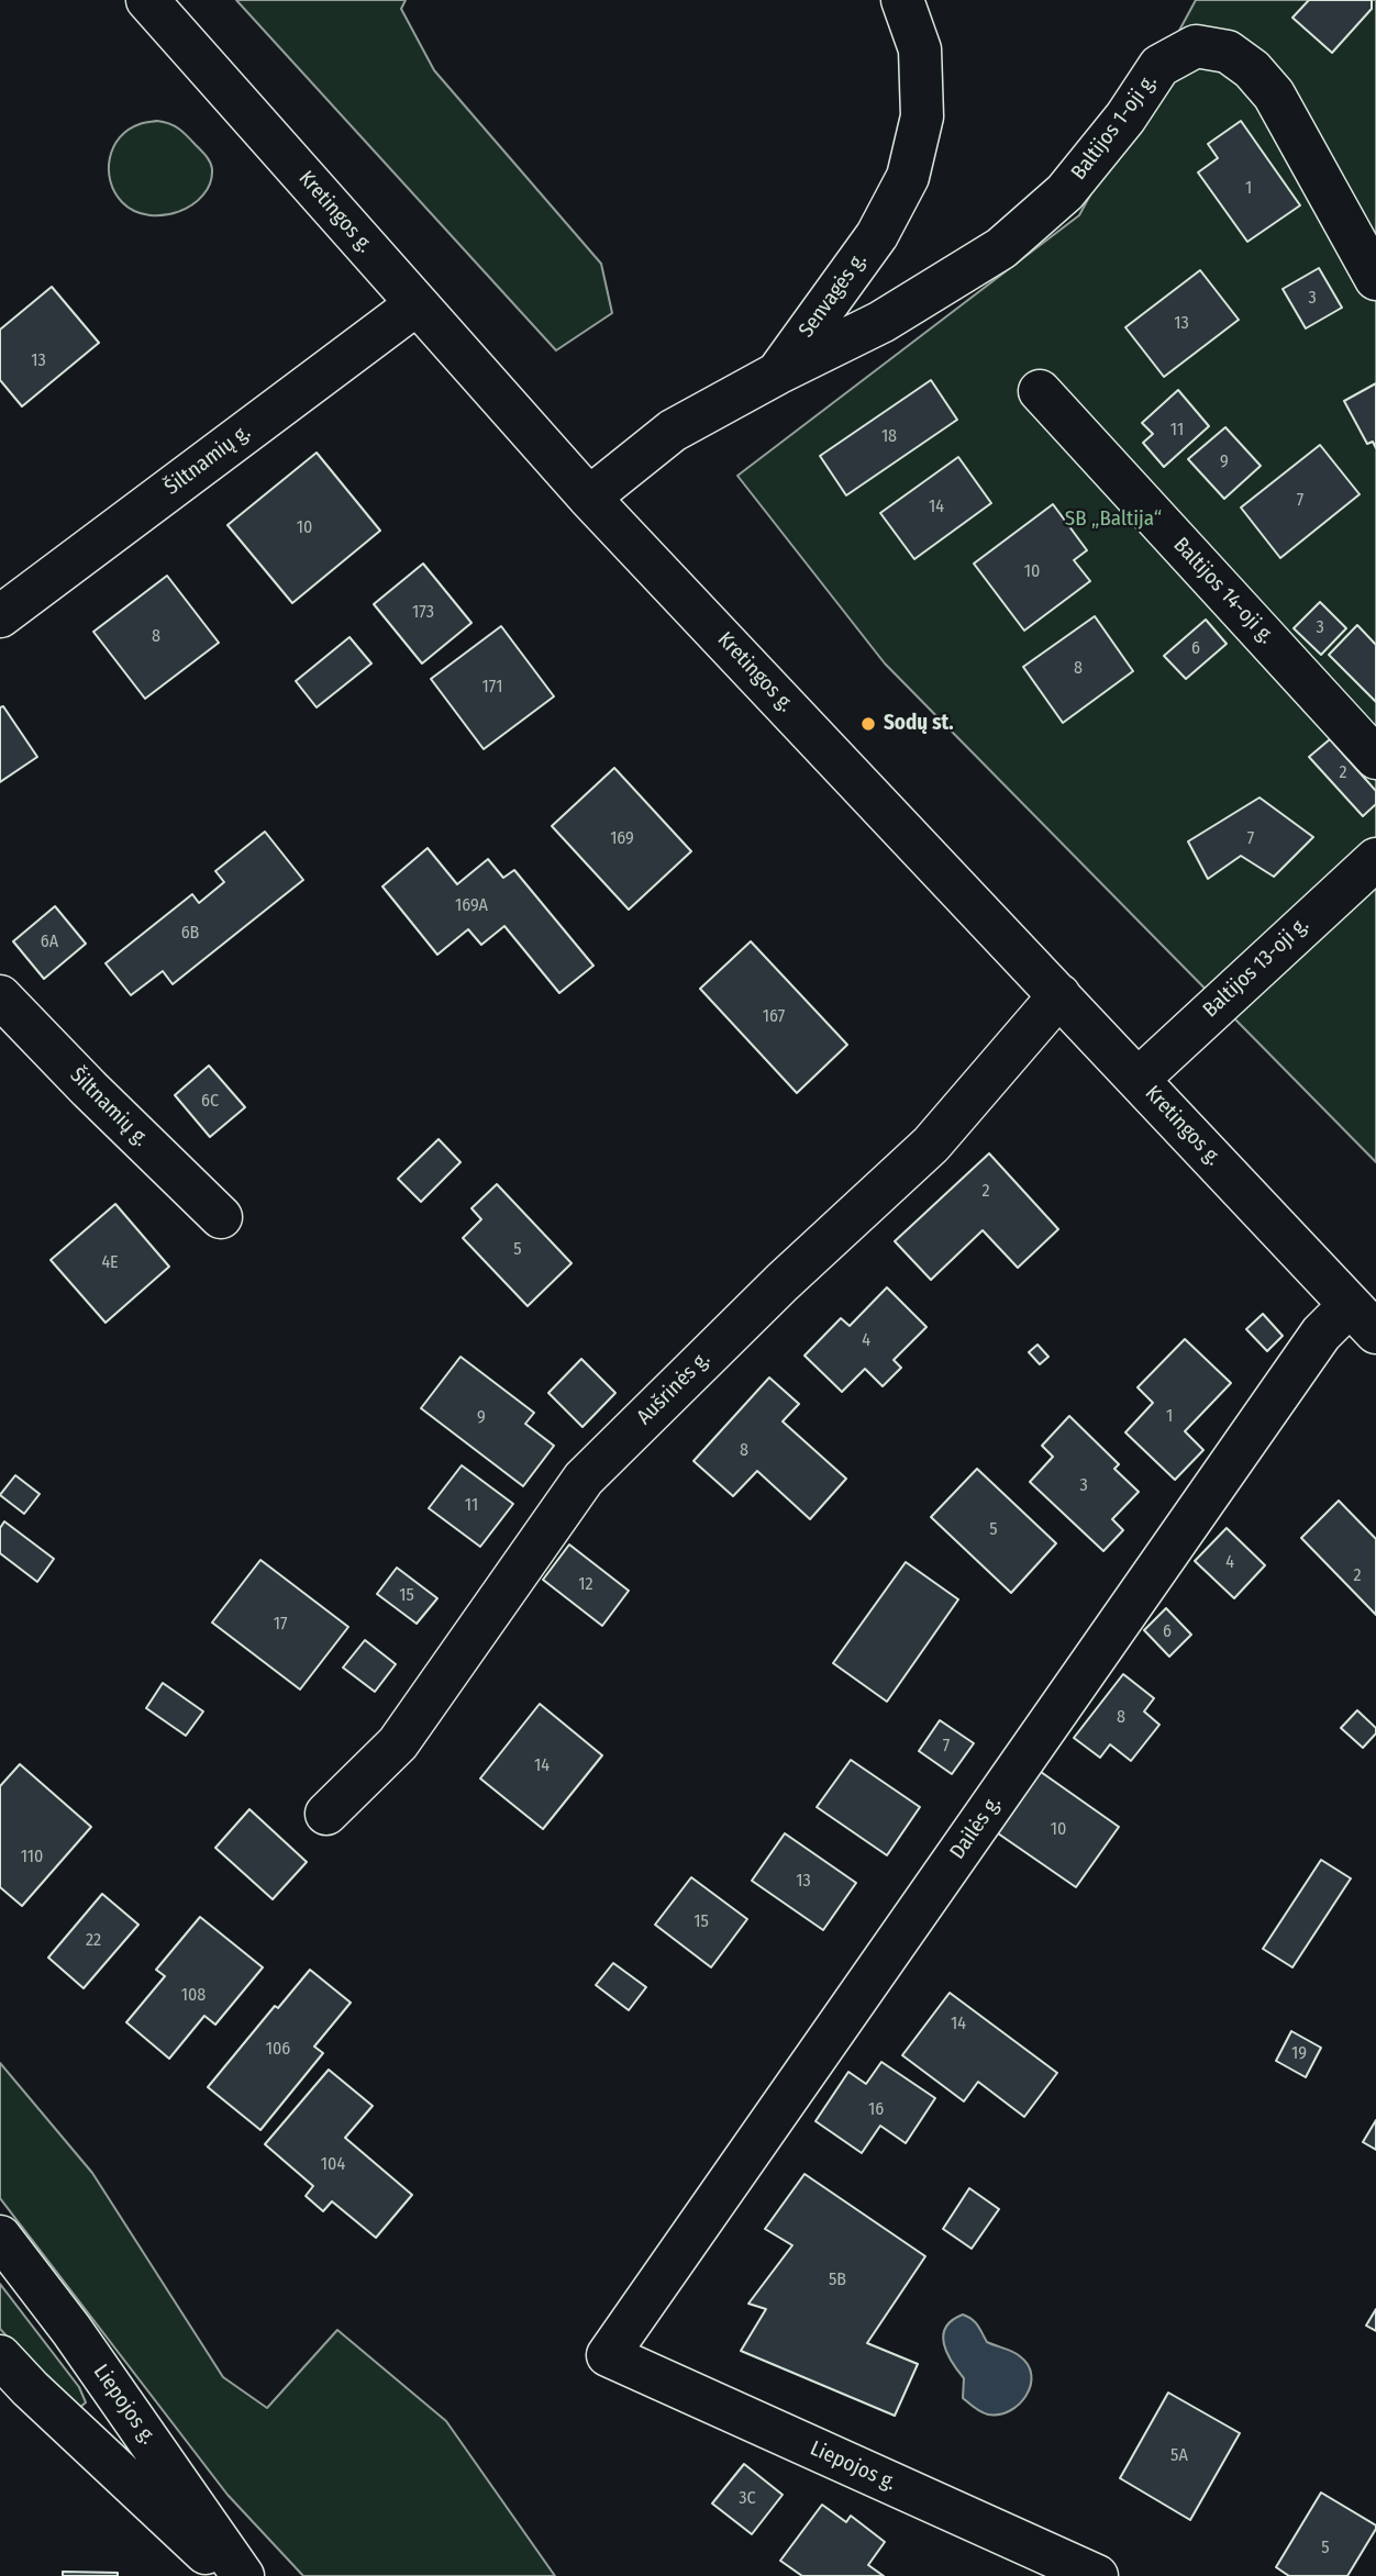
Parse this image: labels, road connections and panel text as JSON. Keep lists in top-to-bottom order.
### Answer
{
  "streets": {
    "street": [
      "Baltijos 1-oji g.",
      "Kretingos g.",
      "Senvagės g.",
      "Šiltnamių g.",
      "Baltijos 14-oji g.",
      "Baltijos 13-oji g.",
      "Aušrinės g.",
      "Dailės g.",
      "Liepojos g."
    ]
  },
  "crossings": [
    ["Baltijos 1-oji g.", "Senvagės g."],
    ["Kretingos g.", "Senvagės g."],
    ["Kretingos g.", "Šiltnamių g."],
    ["Kretingos g.", "Baltijos 13-oji g."],
    ["Kretingos g.", "Aušrinės g."],
    ["Kretingos g.", "Dailės g."],
    ["Dailės g.", "Liepojos g."]
  ],
  "parks": ["SB „Baltija“"],
  "places": ["Sodų st."],
  "house_numbers": [
    "1",
    "3",
    "13",
    "13",
    "11",
    "18",
    "9",
    "7",
    "14",
    "10",
    "10",
    "173",
    "3",
    "8",
    "6",
    "8",
    "171",
    "2",
    "169",
    "7",
    "169A",
    "6B",
    "6A",
    "167",
    "6C",
    "2",
    "5",
    "4E",
    "4",
    "1",
    "9",
    "8",
    "3",
    "11",
    "5",
    "4",
    "2",
    "12",
    "15",
    "17",
    "6",
    "8",
    "7",
    "14",
    "10",
    "110",
    "13",
    "15",
    "22",
    "108",
    "14",
    "106",
    "19",
    "16",
    "104",
    "5B",
    "5A",
    "3C",
    "5"
  ]
}
